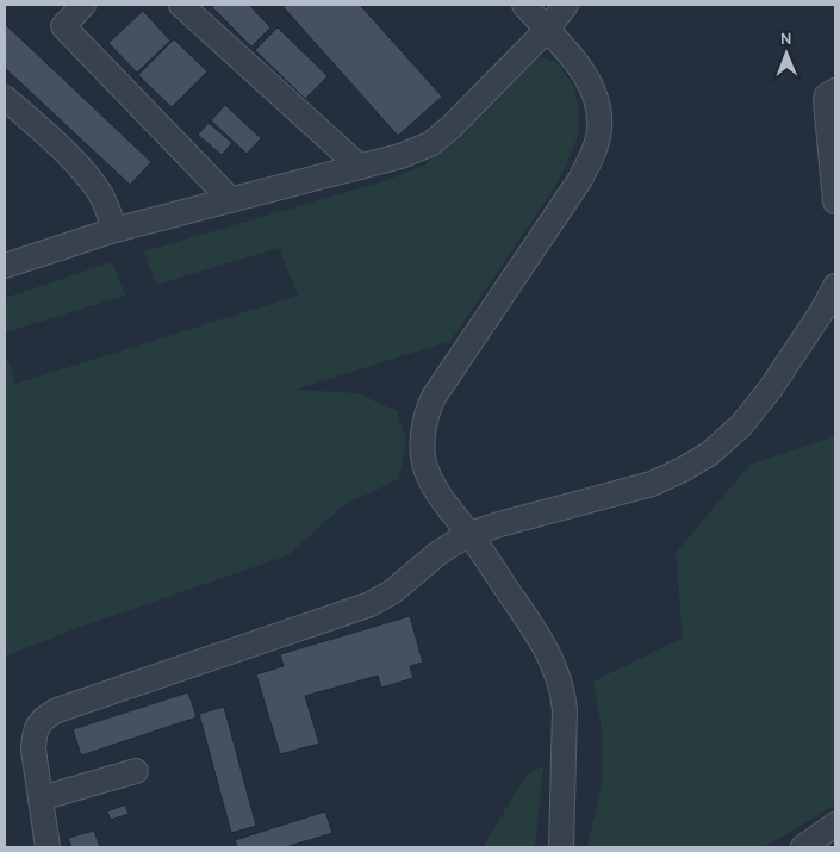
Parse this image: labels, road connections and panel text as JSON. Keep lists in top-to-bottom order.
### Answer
{
  "north": "top"
}
